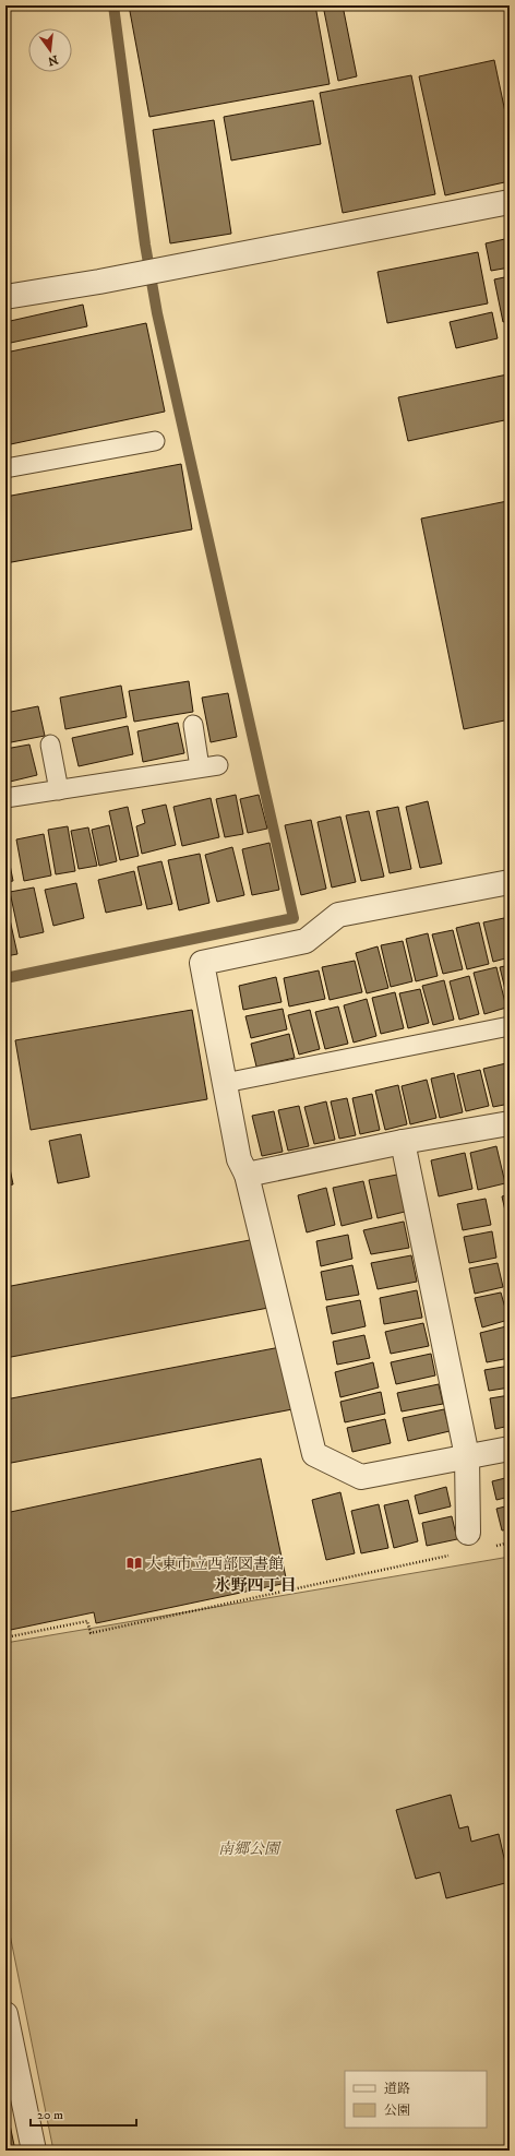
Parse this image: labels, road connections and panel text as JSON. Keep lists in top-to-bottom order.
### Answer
{
  "districts": ["氷野四丁目"],
  "parks": ["南郷公園"],
  "places": {
    "library": ["大東市立西部図書館"]
  },
  "legend": ["道路", "公園"],
  "scale_bar": "20 m",
  "north": "bottom"
}
